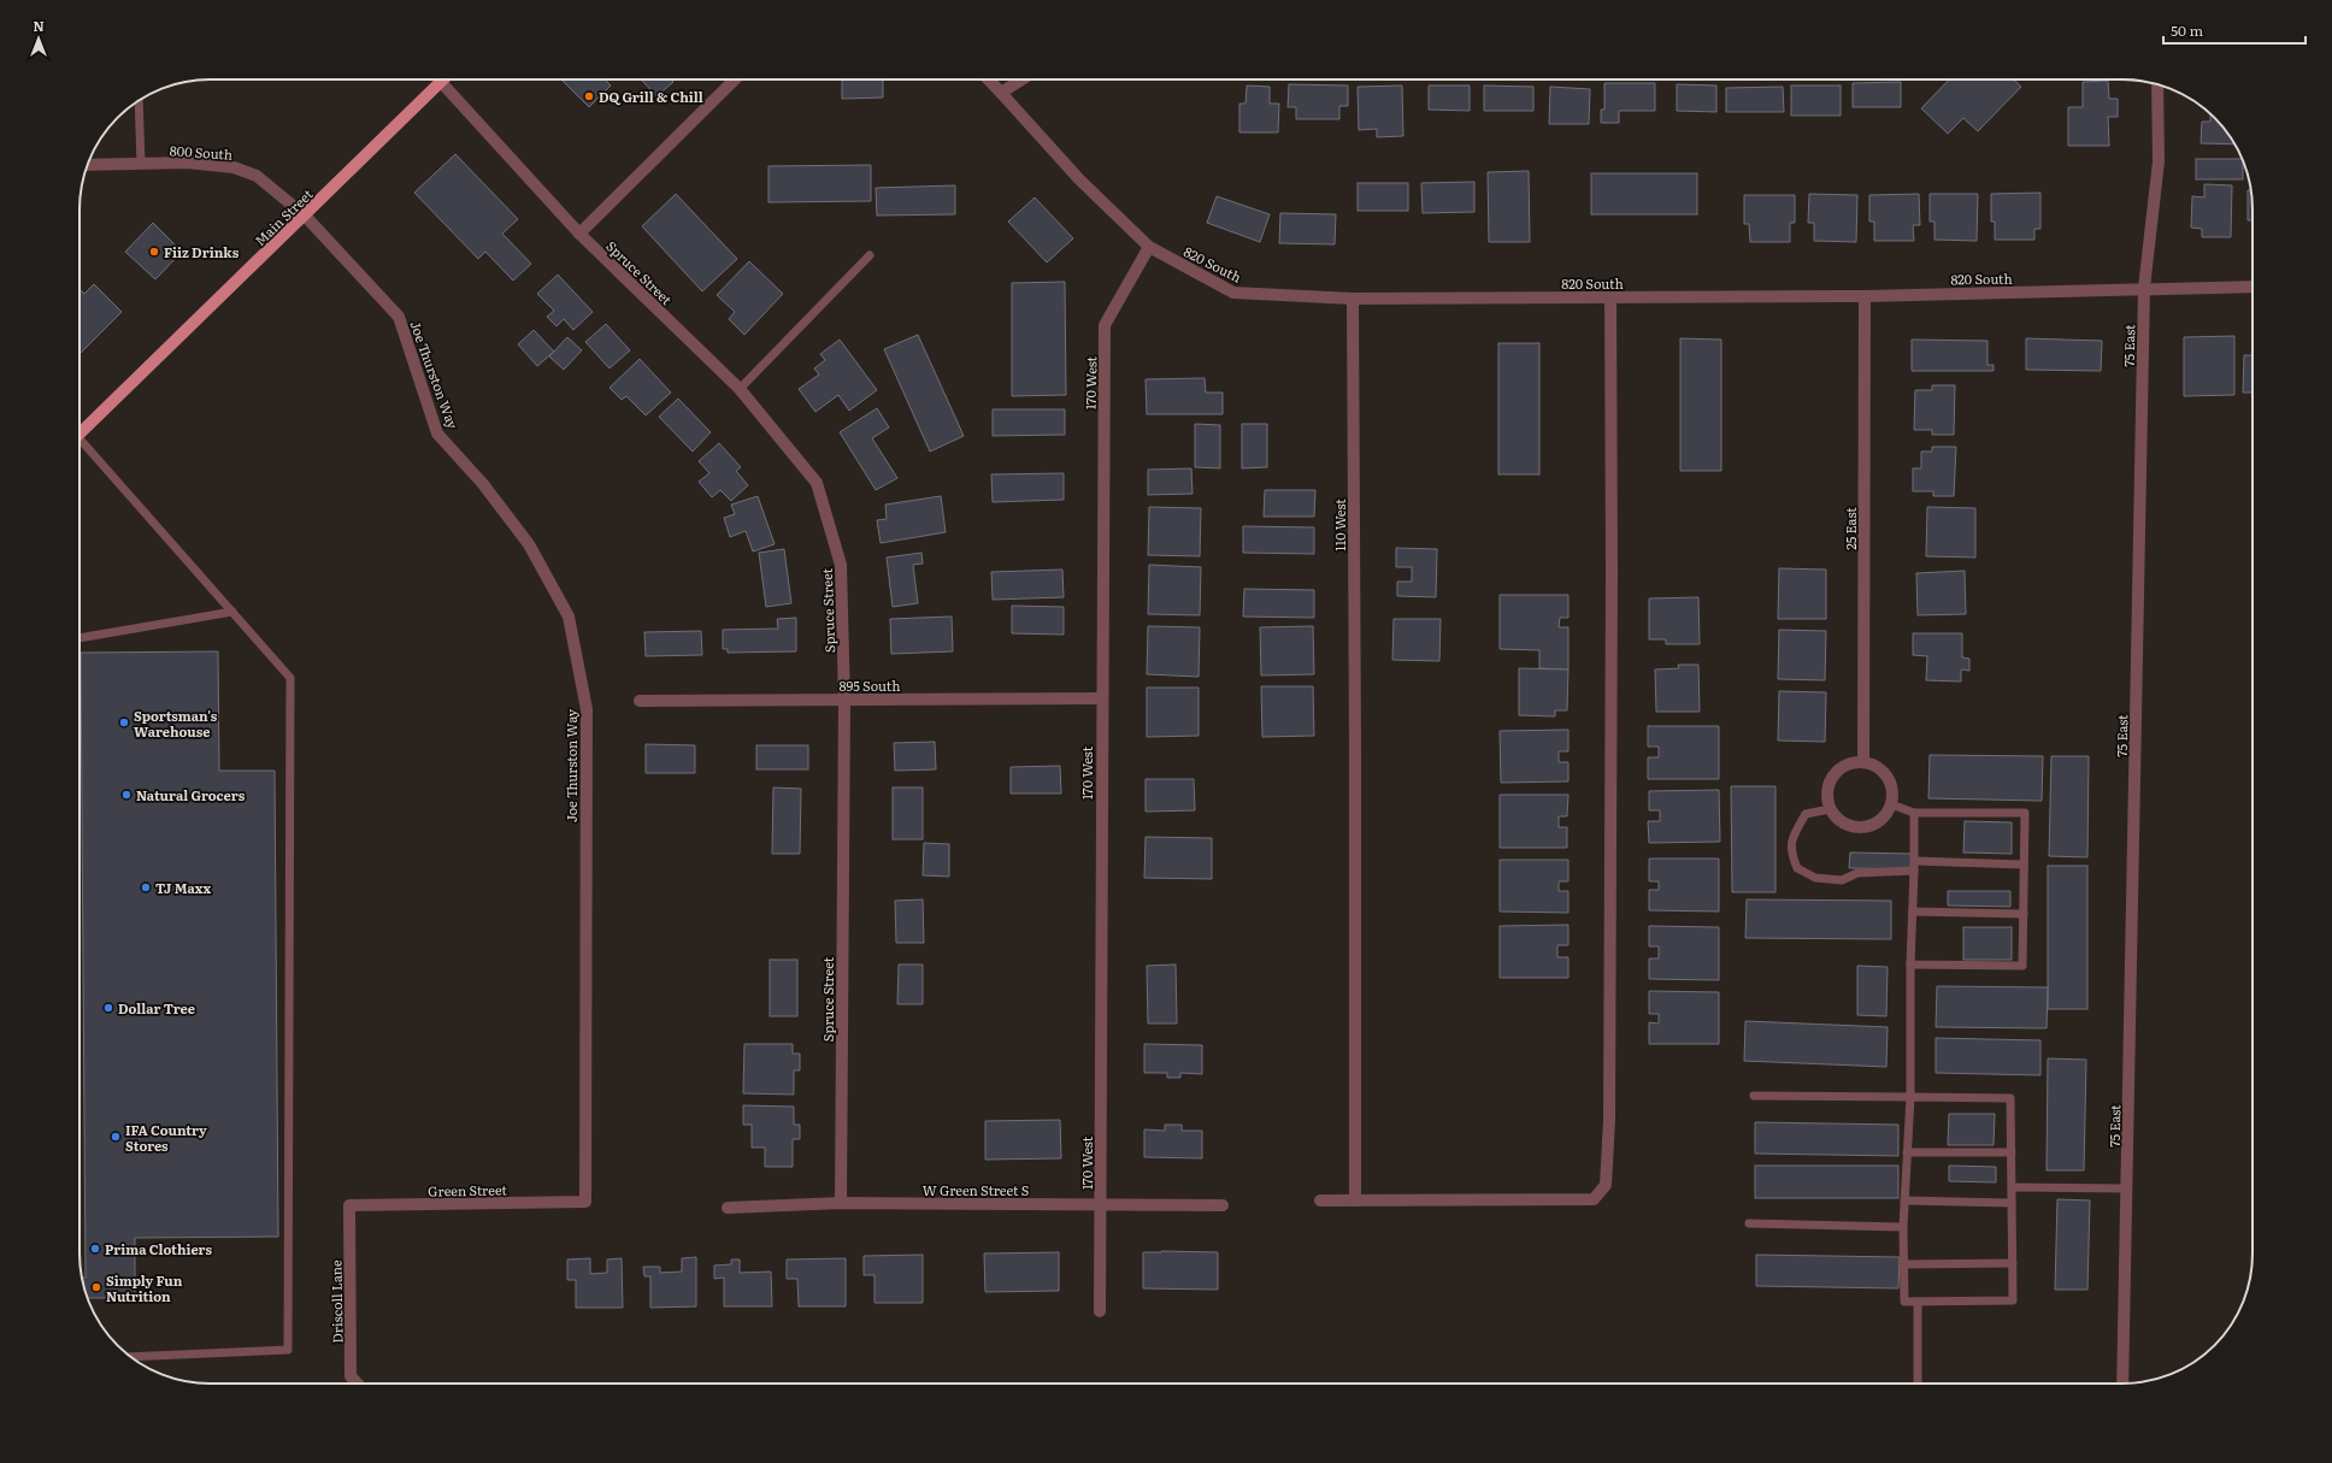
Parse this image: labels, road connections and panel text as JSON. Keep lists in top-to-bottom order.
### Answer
{
  "streets": {
    "main road": ["Main Street"],
    "street": [
      "800 South",
      "820 South",
      "Spruce Street",
      "75 East",
      "Joe Thurston Way",
      "170 West",
      "110 West",
      "25 East",
      "895 South",
      "Green Street",
      "W Green Street S",
      "Driscoll Lane"
    ]
  },
  "crossings": [
    ["800 South", "Main Street"],
    ["800 South", "Joe Thurston Way"],
    ["Main Street", "Spruce Street"],
    ["Main Street", "Joe Thurston Way"],
    ["820 South", "75 East"],
    ["820 South", "170 West"],
    ["820 South", "110 West"],
    ["820 South", "25 East"],
    ["Spruce Street", "895 South"],
    ["Spruce Street", "W Green Street S"],
    ["Joe Thurston Way", "Green Street"],
    ["170 West", "895 South"],
    ["170 West", "W Green Street S"],
    ["Green Street", "Driscoll Lane"]
  ],
  "places": [
    "DQ Grill & Chill",
    "Fiiz Drinks",
    "Sportsman's Warehouse",
    "Natural Grocers",
    "TJ Maxx",
    "Dollar Tree",
    "IFA Country Stores",
    "Prima Clothiers",
    "Simply Fun Nutrition"
  ],
  "scale_bar": "50 m",
  "north": "top"
}
